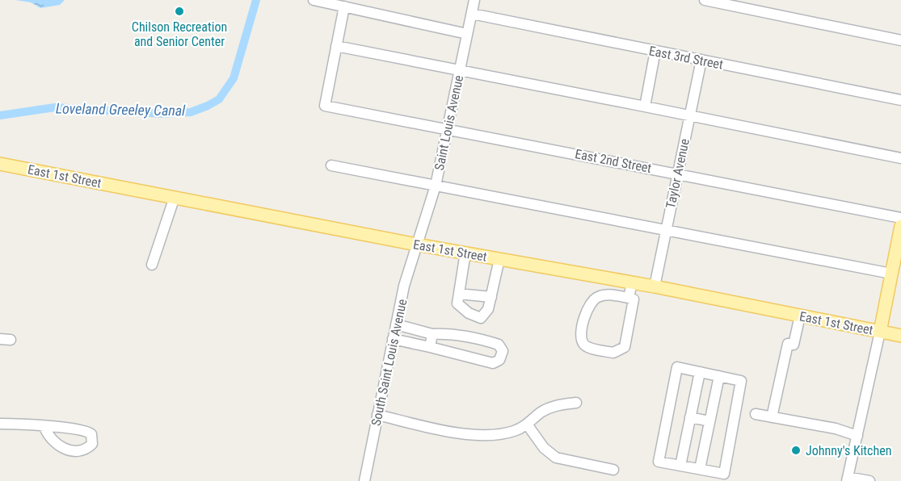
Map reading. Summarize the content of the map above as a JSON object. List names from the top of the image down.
{
  "streets": {
    "main road": ["East 1st Street"],
    "street": [
      "East 3rd Street",
      "Saint Louis Avenue",
      "East 2nd Street",
      "Taylor Avenue",
      "South Saint Louis Avenue"
    ]
  },
  "crossings": [
    ["East 3rd Street", "Saint Louis Avenue"],
    ["East 3rd Street", "Taylor Avenue"],
    ["Saint Louis Avenue", "East 2nd Street"],
    ["Saint Louis Avenue", "East 1st Street"],
    ["Saint Louis Avenue", "South Saint Louis Avenue"],
    ["East 2nd Street", "Taylor Avenue"],
    ["Taylor Avenue", "East 1st Street"],
    ["East 1st Street", "South Saint Louis Avenue"]
  ],
  "water": ["Loveland Greeley Canal"],
  "places": ["Chilson Recreation and Senior Center", "Johnny's Kitchen"]
}
